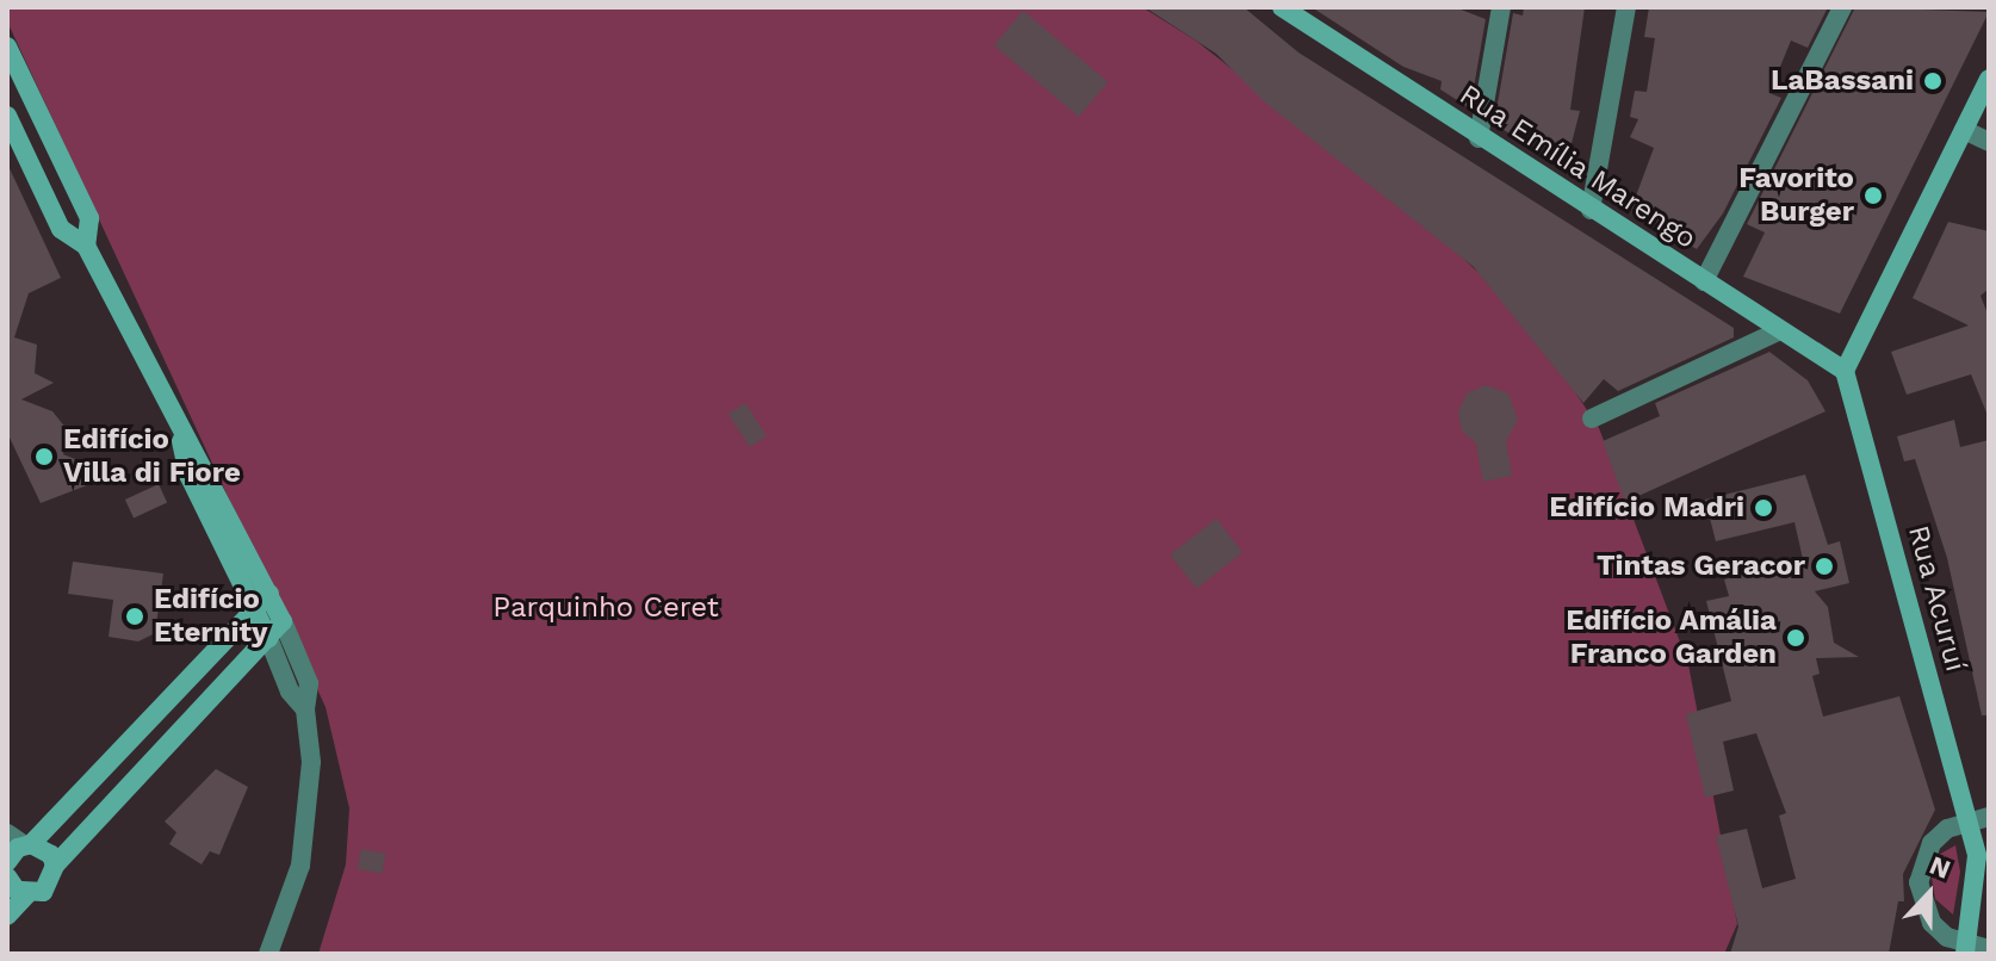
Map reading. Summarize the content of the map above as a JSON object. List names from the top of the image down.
{
  "streets": {
    "street": ["Rua Emília Marengo", "Rua Acuruí"]
  },
  "crossings": [
    ["Rua Emília Marengo", "Rua Acuruí"]
  ],
  "parks": ["Parquinho Ceret"],
  "places": [
    "LaBassani",
    "Favorito Burger",
    "Edifício Villa di Fiore",
    "Edifício Madri",
    "Tintas Geracor",
    "Edifício Eternity",
    "Edifício Amália Franco Garden"
  ],
  "north": "top"
}
